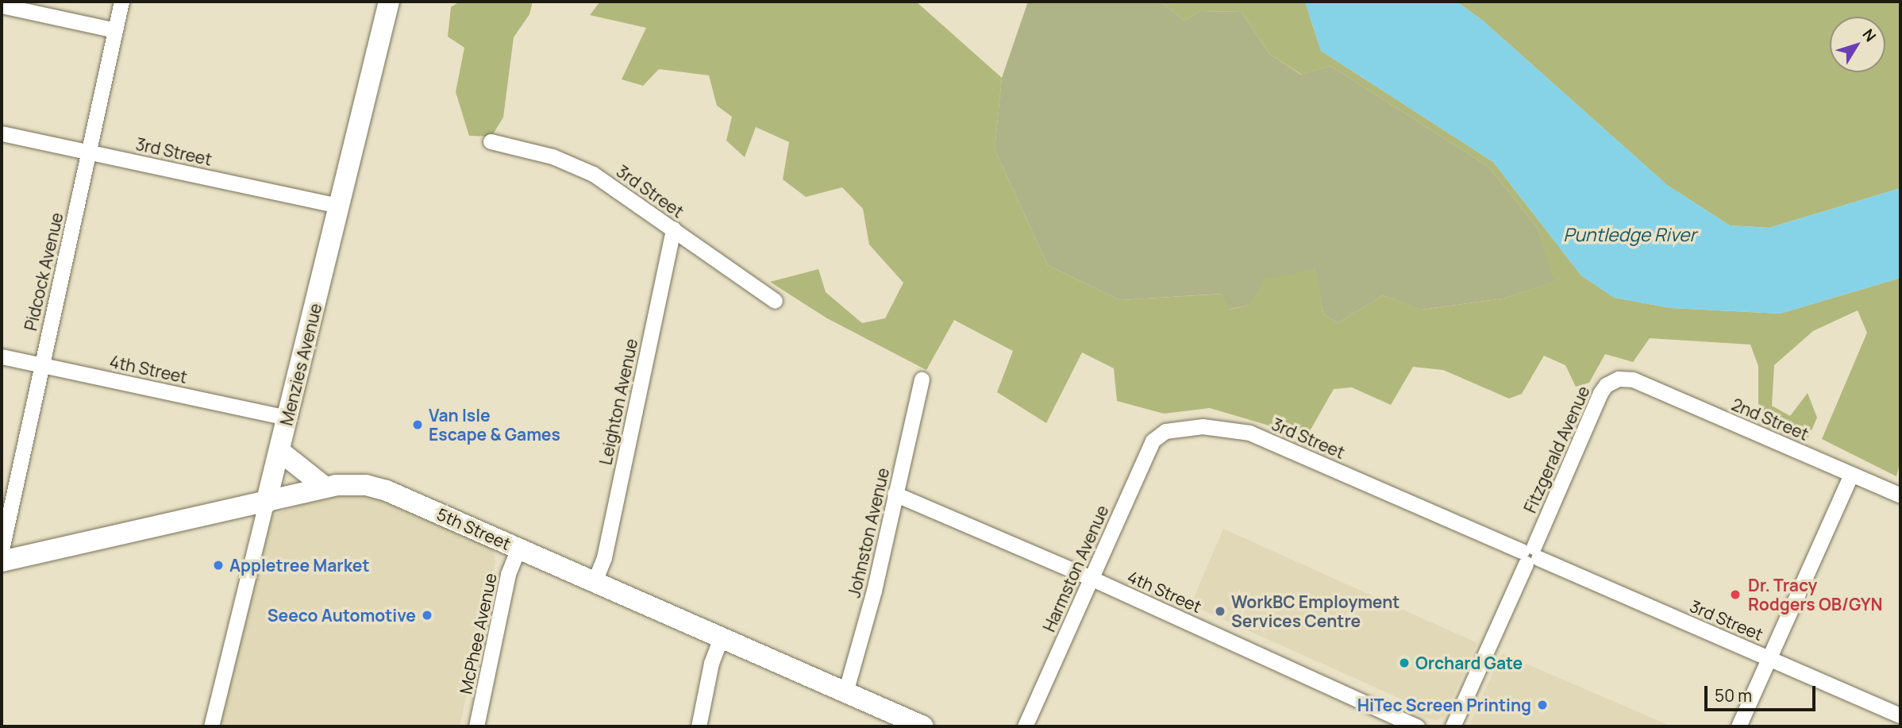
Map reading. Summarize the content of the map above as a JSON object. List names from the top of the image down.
{
  "streets": {
    "street": [
      "3rd Street",
      "Pidcock Avenue",
      "Menzies Avenue",
      "4th Street",
      "Leighton Avenue",
      "2nd Street",
      "Fitzgerald Avenue",
      "5th Street",
      "Johnston Avenue",
      "Harmston Avenue",
      "McPhee Avenue"
    ]
  },
  "crossings": [
    ["3rd Street", "Pidcock Avenue"],
    ["3rd Street", "Menzies Avenue"],
    ["3rd Street", "Leighton Avenue"],
    ["3rd Street", "Fitzgerald Avenue"],
    ["3rd Street", "Harmston Avenue"],
    ["Pidcock Avenue", "4th Street"],
    ["Menzies Avenue", "4th Street"],
    ["Menzies Avenue", "5th Street"],
    ["4th Street", "Johnston Avenue"],
    ["4th Street", "Harmston Avenue"],
    ["Leighton Avenue", "5th Street"],
    ["2nd Street", "Fitzgerald Avenue"],
    ["5th Street", "Johnston Avenue"],
    ["5th Street", "McPhee Avenue"]
  ],
  "water": ["Puntledge River"],
  "places": [
    "Van Isle Escape & Games",
    "Appletree Market",
    "Dr. Tracy Rodgers OB/GYN",
    "WorkBC Employment Services Centre",
    "Seeco Automotive",
    "Orchard Gate",
    "HiTec Screen Printing"
  ],
  "scale_bar": "50 m",
  "north": "top right"
}
